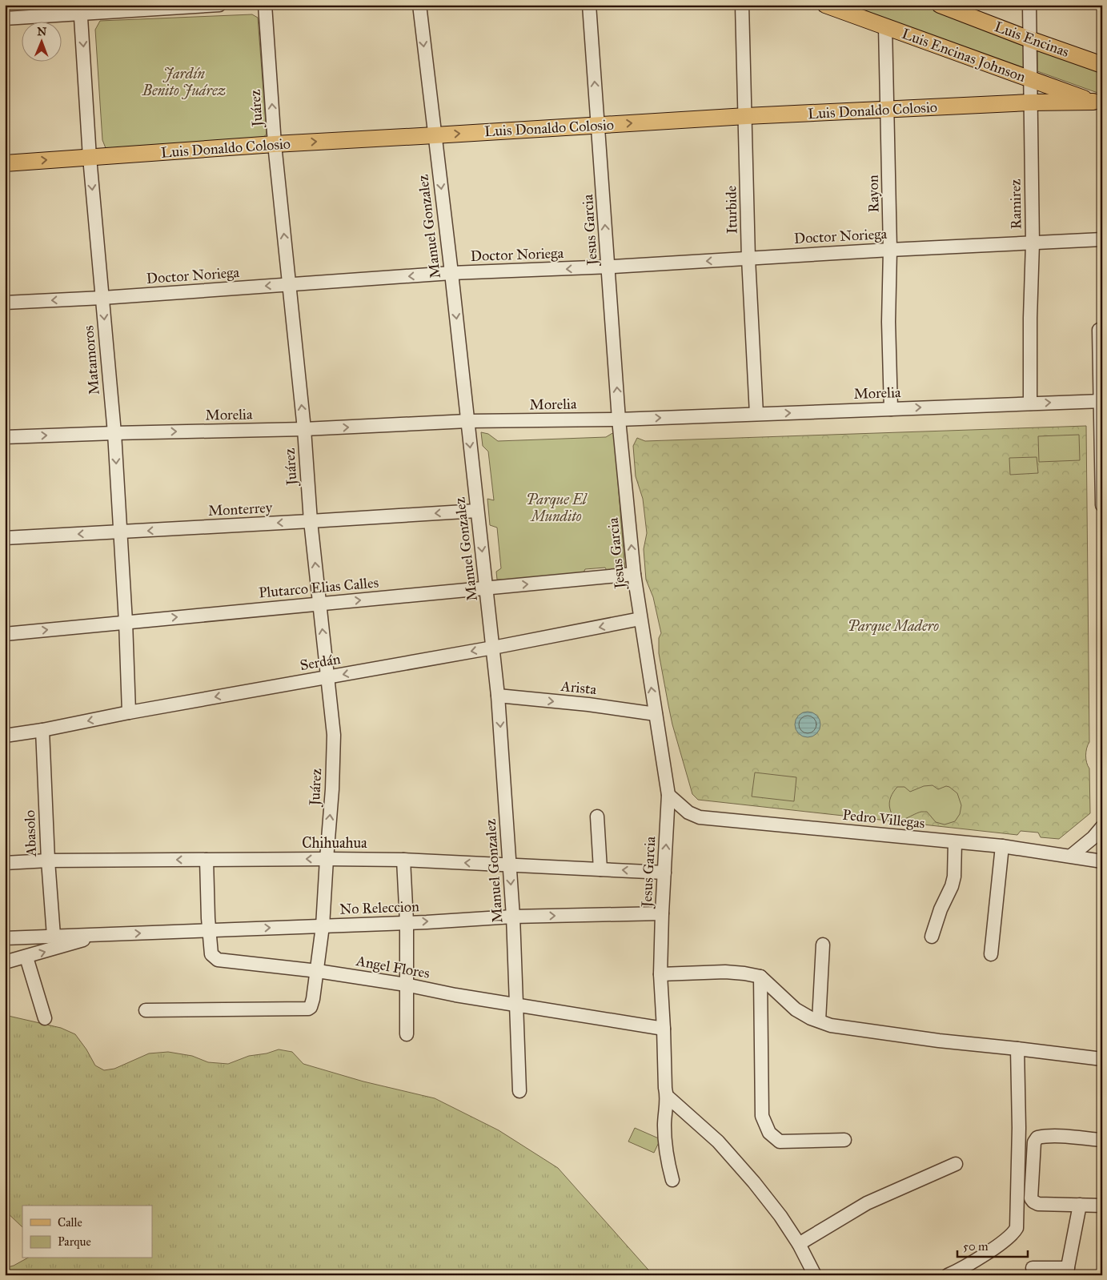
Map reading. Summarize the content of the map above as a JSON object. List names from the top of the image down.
{
  "streets": {
    "main road": ["Luis Encinas", "Luis Encinas Johnson", "Luis Donaldo Colosio"],
    "street": [
      "Juárez",
      "Rayon",
      "Ramirez",
      "Iturbide",
      "Manuel Gonzalez",
      "Jesus Garcia",
      "Doctor Noriega",
      "Matamoros",
      "Morelia",
      "Monterrey",
      "Plutarco Elias Calles",
      "Serdán",
      "Arista",
      "Pedro Villegas",
      "Abasolo",
      "Chihuahua",
      "No Releccion",
      "Angel Flores"
    ]
  },
  "crossings": [
    ["Luis Encinas", "Ramirez"],
    ["Luis Encinas Johnson", "Luis Donaldo Colosio"],
    ["Luis Encinas Johnson", "Rayon"],
    ["Luis Encinas Johnson", "Ramirez"],
    ["Juárez", "Luis Donaldo Colosio"],
    ["Juárez", "Doctor Noriega"],
    ["Juárez", "Morelia"],
    ["Juárez", "Monterrey"],
    ["Juárez", "Plutarco Elias Calles"],
    ["Juárez", "Serdán"],
    ["Juárez", "Chihuahua"],
    ["Juárez", "No Releccion"],
    ["Juárez", "Angel Flores"],
    ["Luis Donaldo Colosio", "Rayon"],
    ["Luis Donaldo Colosio", "Ramirez"],
    ["Luis Donaldo Colosio", "Iturbide"],
    ["Luis Donaldo Colosio", "Manuel Gonzalez"],
    ["Luis Donaldo Colosio", "Jesus Garcia"],
    ["Luis Donaldo Colosio", "Matamoros"],
    ["Rayon", "Doctor Noriega"],
    ["Rayon", "Morelia"],
    ["Ramirez", "Doctor Noriega"],
    ["Ramirez", "Morelia"],
    ["Iturbide", "Doctor Noriega"],
    ["Iturbide", "Morelia"],
    ["Manuel Gonzalez", "Doctor Noriega"],
    ["Manuel Gonzalez", "Morelia"],
    ["Manuel Gonzalez", "Monterrey"],
    ["Manuel Gonzalez", "Plutarco Elias Calles"],
    ["Manuel Gonzalez", "Serdán"],
    ["Manuel Gonzalez", "Arista"],
    ["Manuel Gonzalez", "Chihuahua"],
    ["Manuel Gonzalez", "No Releccion"],
    ["Manuel Gonzalez", "Angel Flores"],
    ["Jesus Garcia", "Doctor Noriega"],
    ["Jesus Garcia", "Morelia"],
    ["Jesus Garcia", "Plutarco Elias Calles"],
    ["Jesus Garcia", "Serdán"],
    ["Jesus Garcia", "Arista"],
    ["Jesus Garcia", "Pedro Villegas"],
    ["Jesus Garcia", "Chihuahua"],
    ["Jesus Garcia", "No Releccion"],
    ["Jesus Garcia", "Angel Flores"],
    ["Doctor Noriega", "Matamoros"],
    ["Matamoros", "Morelia"],
    ["Matamoros", "Monterrey"],
    ["Matamoros", "Plutarco Elias Calles"],
    ["Matamoros", "Serdán"],
    ["Serdán", "Abasolo"],
    ["Abasolo", "Chihuahua"],
    ["Chihuahua", "Angel Flores"],
    ["No Releccion", "Angel Flores"]
  ],
  "one_way": [
    "Juárez",
    "Luis Donaldo Colosio",
    "Manuel Gonzalez",
    "Jesus Garcia",
    "Doctor Noriega",
    "Matamoros",
    "Morelia",
    "Monterrey",
    "Plutarco Elias Calles",
    "Serdán",
    "Arista",
    "Chihuahua",
    "No Releccion"
  ],
  "parks": ["Jardín Benito Juárez", "Parque El Mundito", "Parque Madero"],
  "legend": ["Calle", "Parque"],
  "scale_bar": "50 m",
  "north": "top"
}
